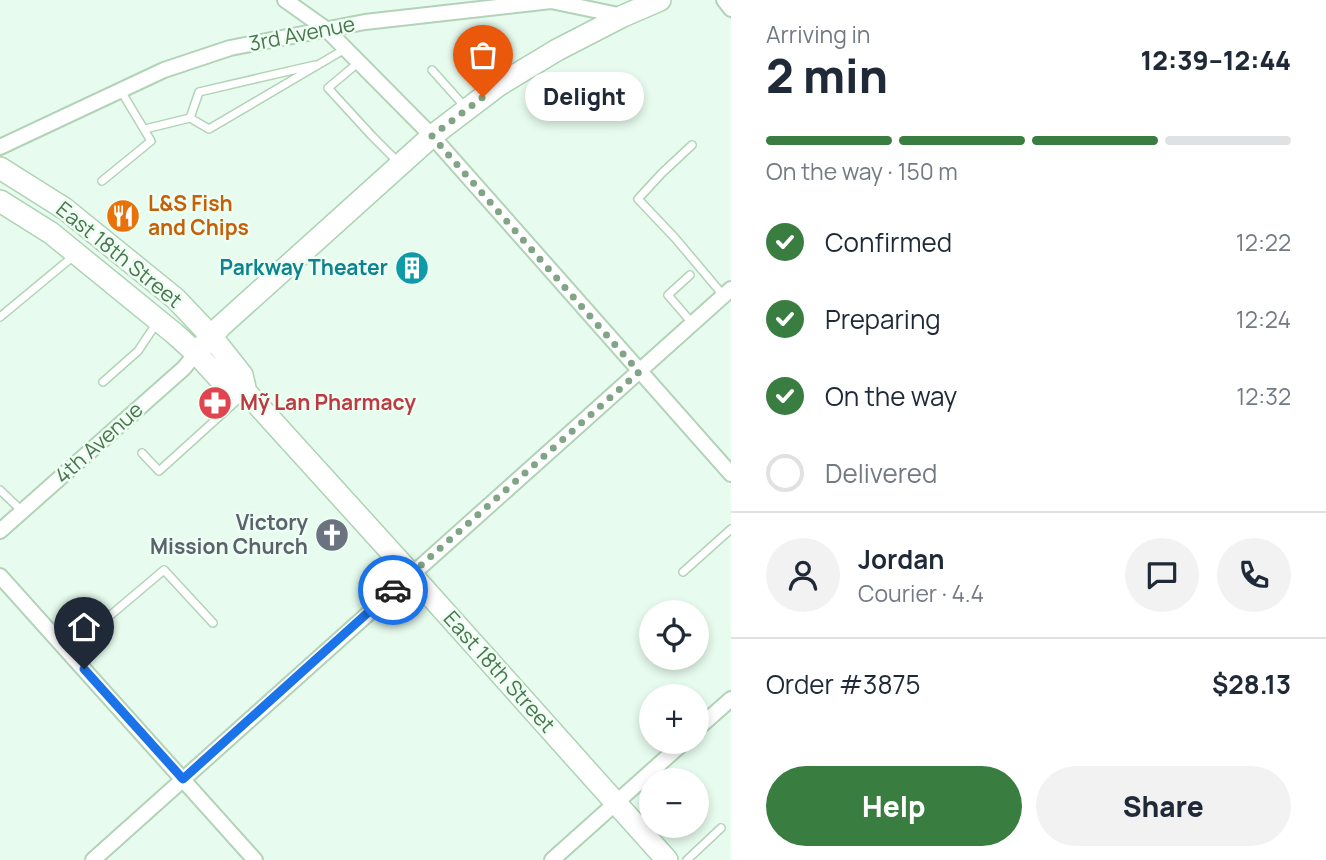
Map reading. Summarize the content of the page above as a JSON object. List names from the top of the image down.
{
  "streets": {
    "main road": ["East 18th Street"],
    "street": ["3rd Avenue", "4th Avenue"]
  },
  "crossings": [
    ["East 18th Street", "4th Avenue"]
  ],
  "places": {
    "other": ["Delight"],
    "restaurant": ["L&S Fish and Chips"],
    "building": ["Parkway Theater"],
    "pharmacy": ["Mỹ Lan Pharmacy"],
    "church": ["Victory Mission Church"]
  },
  "page": {
    "heading": ["2 min", "Arriving in", "12:39–12:44"],
    "panel": [
      "Jordan",
      "Courier · 4.4",
      "Order #3875",
      "$28.13"
    ],
    "bubble": "Delight",
    "bar": "On the way · 150 m",
    "list": [
      ["Confirmed", "12:22"],
      ["Preparing", "12:24"],
      ["On the way", "12:32"],
      "Delivered"
    ],
    "map_buttons": ["+", "−"],
    "buttons": ["Help", "Share"]
  }
}
